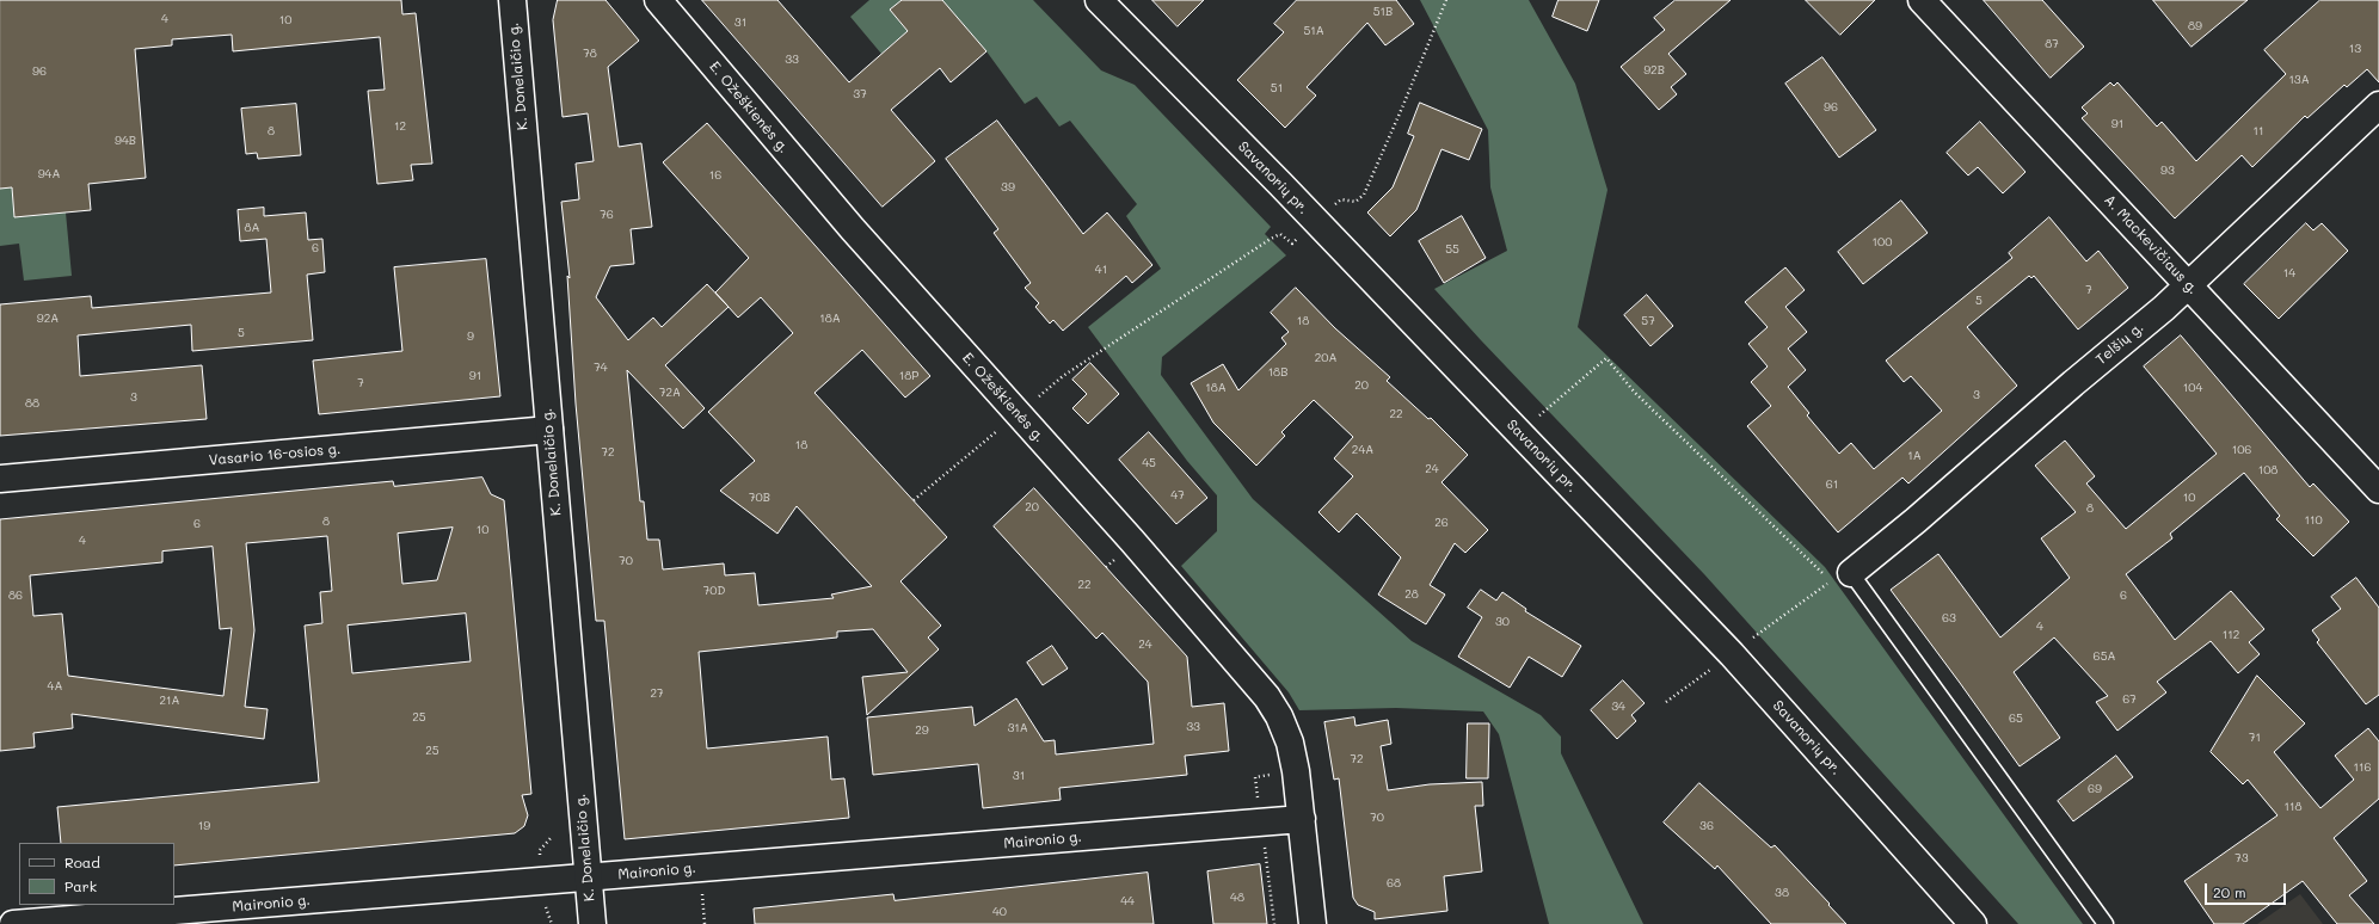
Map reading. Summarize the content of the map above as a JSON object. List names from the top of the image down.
{
  "streets": {
    "street": [
      "K. Donelaičio g.",
      "E. Ožeškienės g.",
      "Savanorių pr.",
      "A. Mackevičiaus g.",
      "Telšių g.",
      "Vasario 16-osios g.",
      "Maironio g."
    ]
  },
  "crossings": [
    ["K. Donelaičio g.", "Vasario 16-osios g."],
    ["K. Donelaičio g.", "Maironio g."],
    ["E. Ožeškienės g.", "Maironio g."],
    ["A. Mackevičiaus g.", "Telšių g."]
  ],
  "house_numbers": [
    "51B",
    "4",
    "10",
    "31",
    "89",
    "51A",
    "87",
    "13",
    "78",
    "33",
    "92B",
    "96",
    "13A",
    "51",
    "37",
    "96",
    "91",
    "12",
    "8",
    "11",
    "94B",
    "93",
    "94A",
    "16",
    "39",
    "76",
    "8A",
    "100",
    "6",
    "55",
    "41",
    "14",
    "7",
    "5",
    "92A",
    "18A",
    "18",
    "57",
    "5",
    "9",
    "20A",
    "74",
    "18B",
    "91",
    "18P",
    "7",
    "20",
    "18A",
    "104",
    "72A",
    "3",
    "3",
    "88",
    "22",
    "18",
    "24A",
    "106",
    "72",
    "1A",
    "45",
    "24",
    "108",
    "61",
    "47",
    "70B",
    "10",
    "20",
    "8",
    "110",
    "8",
    "26",
    "6",
    "10",
    "4",
    "70",
    "22",
    "70D",
    "28",
    "86",
    "6",
    "63",
    "30",
    "4",
    "112",
    "24",
    "65A",
    "4A",
    "27",
    "67",
    "21A",
    "34",
    "25",
    "65",
    "33",
    "31A",
    "29",
    "71",
    "25",
    "72",
    "116",
    "31",
    "69",
    "118",
    "70",
    "19",
    "36",
    "73",
    "68",
    "38",
    "48",
    "44",
    "40"
  ],
  "legend": ["Road", "Park"],
  "scale_bar": "20 m"
}
